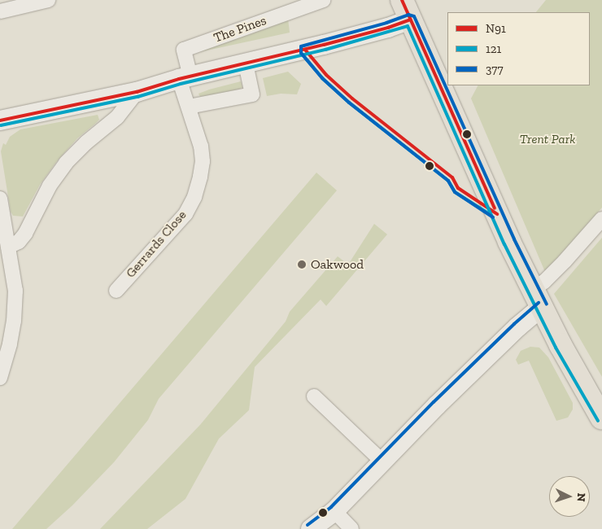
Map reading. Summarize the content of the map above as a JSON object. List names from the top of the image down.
{
  "streets": {
    "street": ["The Pines", "Gerrards Close"]
  },
  "crossings": [
    ["The Pines", "Gerrards Close"]
  ],
  "parks": ["Trent Park"],
  "places": ["Oakwood"],
  "lines": ["transit line N91", "transit line 377", "transit line 121"],
  "legend": ["N91", "121", "377"],
  "north": "right"
}
